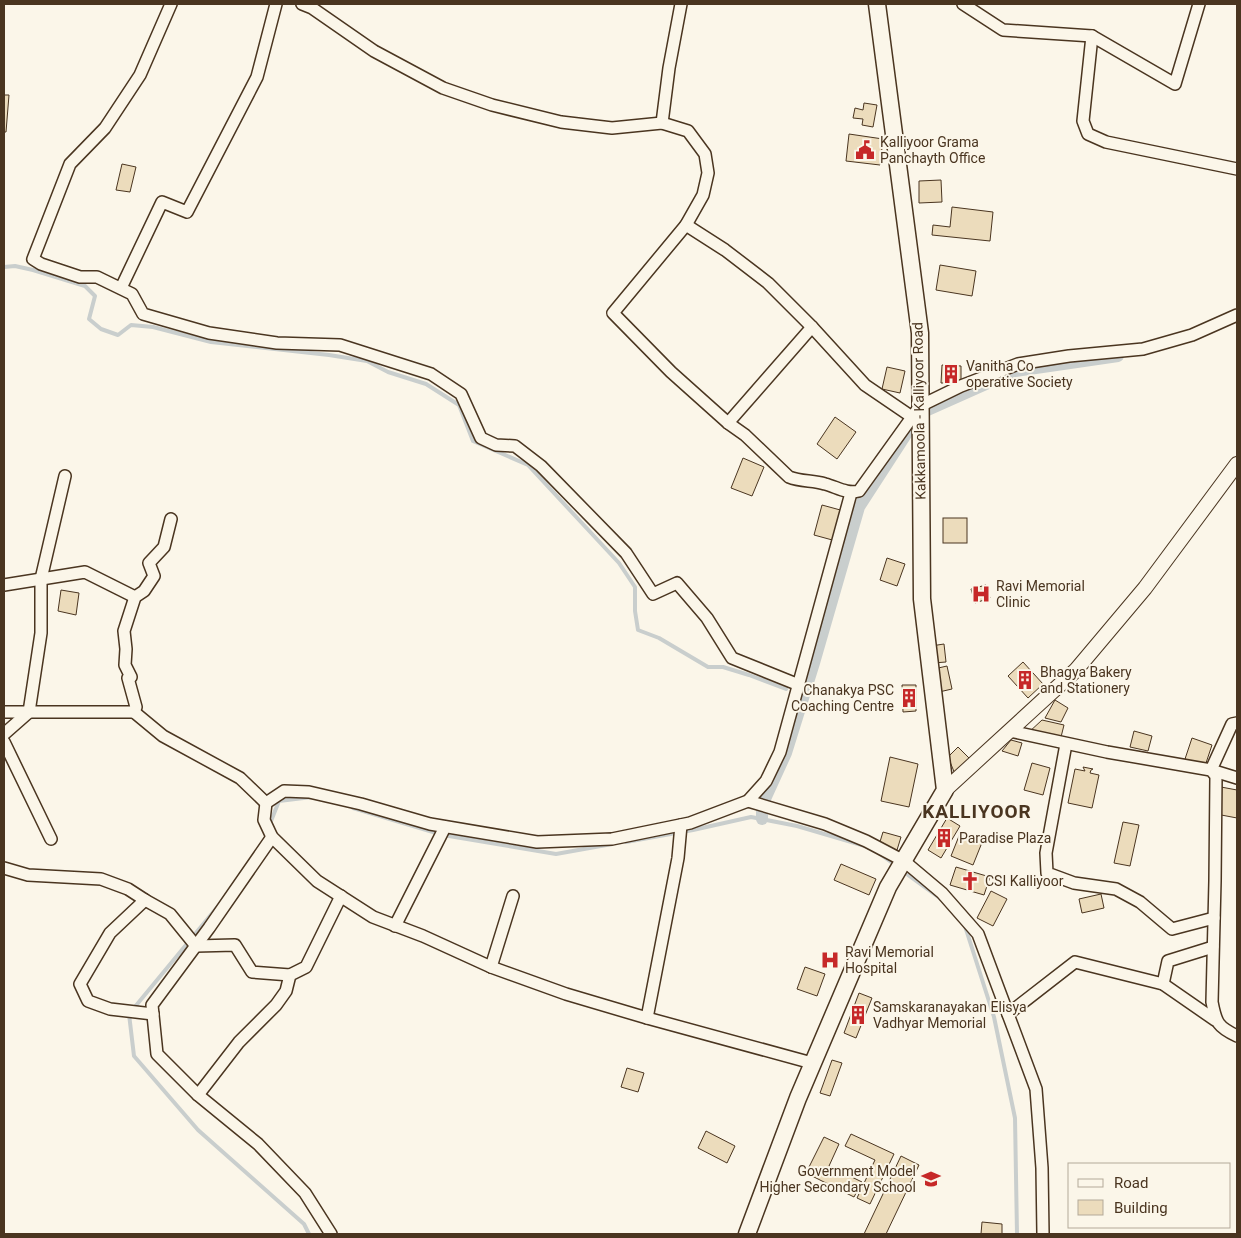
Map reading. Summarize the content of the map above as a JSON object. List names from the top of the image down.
{
  "streets": {
    "main road": ["Kakkamoola - Kalliyoor Road"]
  },
  "districts": ["KALLIYOOR"],
  "places": {
    "public building": ["Kalliyoor Grama Panchayth Office"],
    "building": [
      "Vanitha Co operative Society",
      "Bhagya Bakery and Stationery",
      "Chanakya PSC Coaching Centre",
      "Paradise Plaza",
      "Samskaranayakan Elisya Vadhyar Memorial"
    ],
    "hospital": ["Ravi Memorial Clinic", "Ravi Memorial Hospital"],
    "church": ["CSI Kalliyoor"],
    "school or university": ["Government Model Higher Secondary School"]
  },
  "legend": ["Road", "Building"]
}
